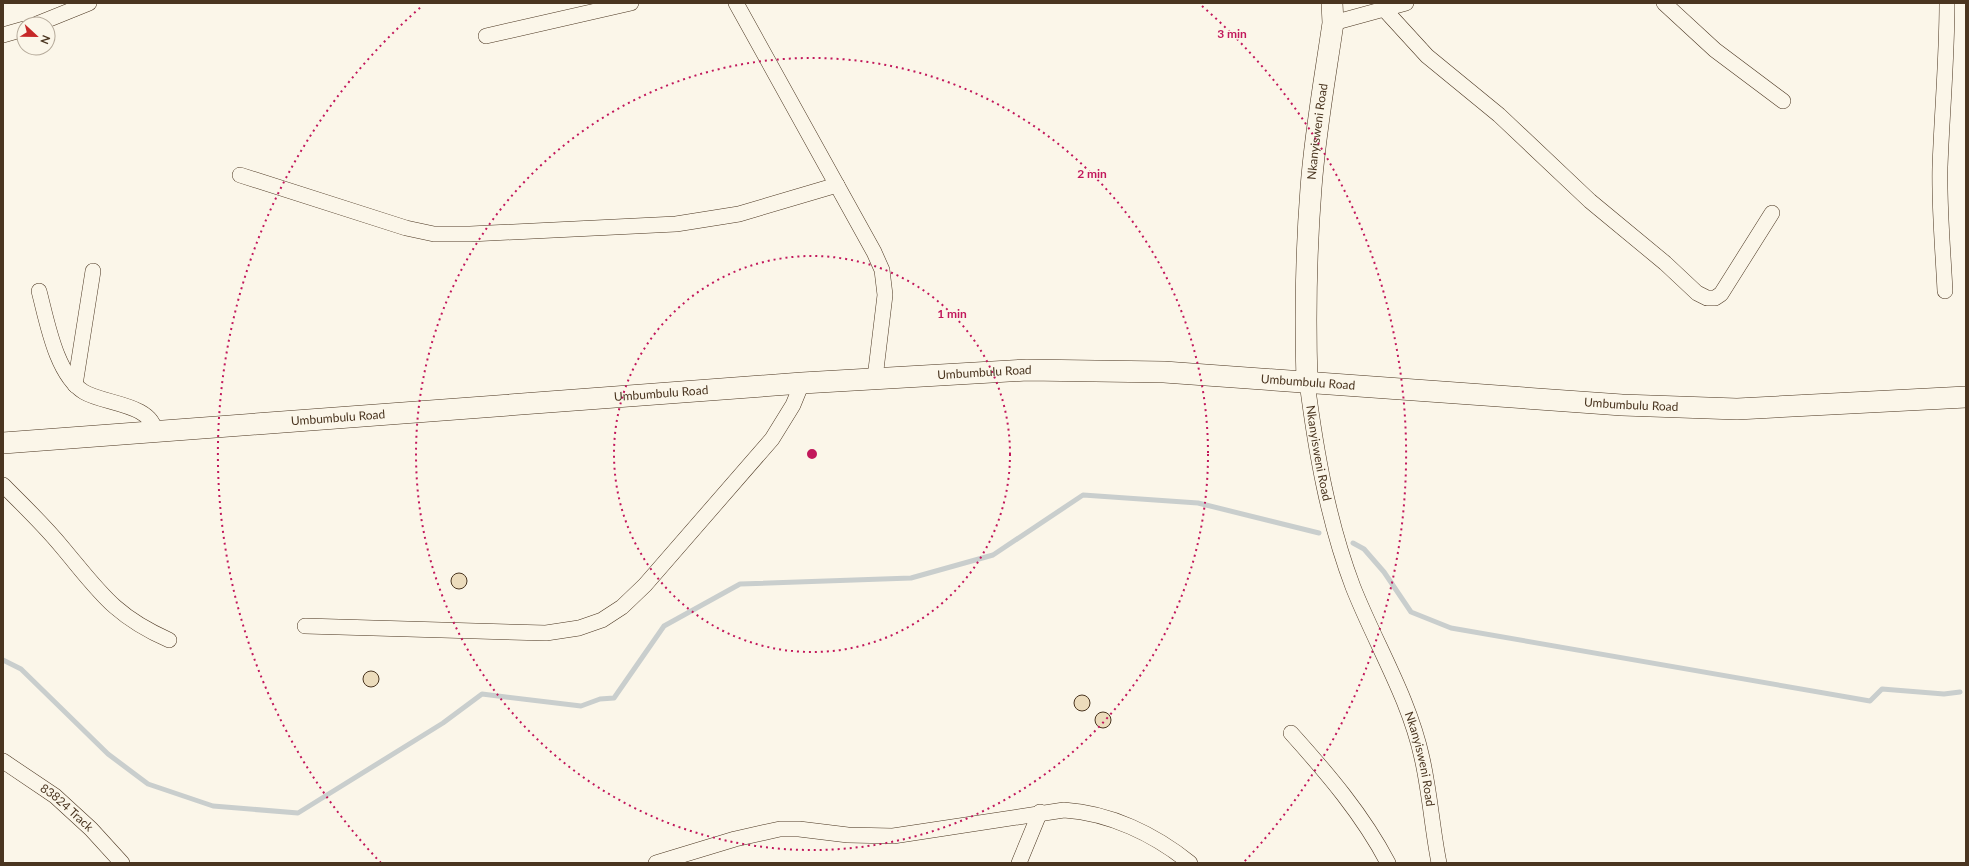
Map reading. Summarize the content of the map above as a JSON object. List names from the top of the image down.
{
  "streets": {
    "main road": ["Nkanyisweni Road", "Umbumbulu Road"],
    "street": ["83824 Track"]
  },
  "crossings": [
    ["Nkanyisweni Road", "Umbumbulu Road"]
  ],
  "north": "right",
  "rings": ["3 min", "2 min", "1 min"]
}
